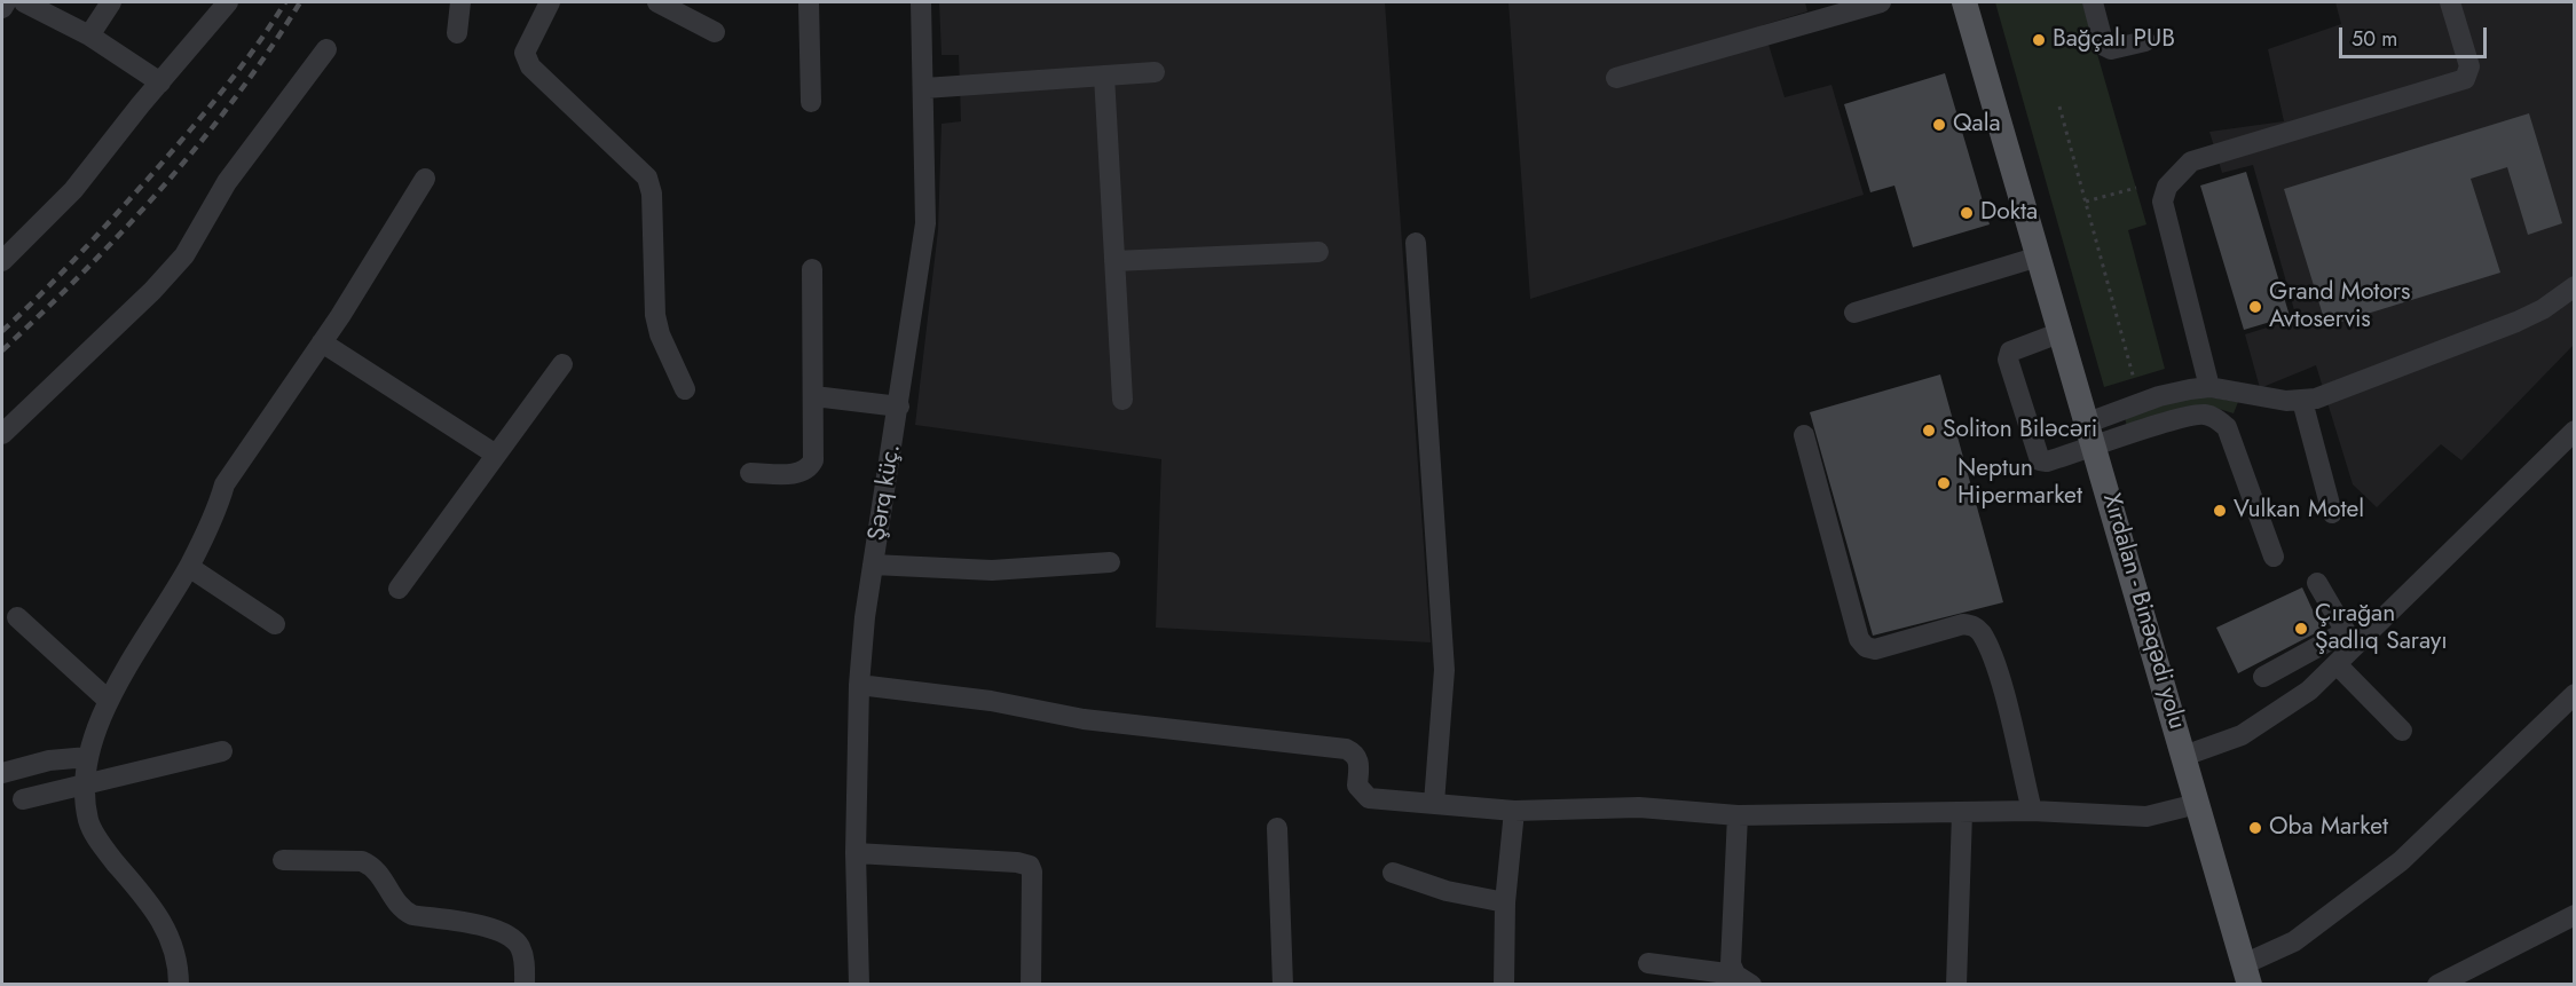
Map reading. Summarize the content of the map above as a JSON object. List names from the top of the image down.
{
  "streets": {
    "main road": ["Xırdalan - Binəqədi yolu"],
    "street": ["Şərq küç."]
  },
  "places": [
    "Bağçalı PUB",
    "Qala",
    "Dokta",
    "Grand Motors Avtoservis",
    "Soliton Biləcəri",
    "Neptun Hipermarket",
    "Vulkan Motel",
    "Çırağan Şadlıq Sarayı",
    "Oba Market"
  ],
  "scale_bar": "50 m"
}
